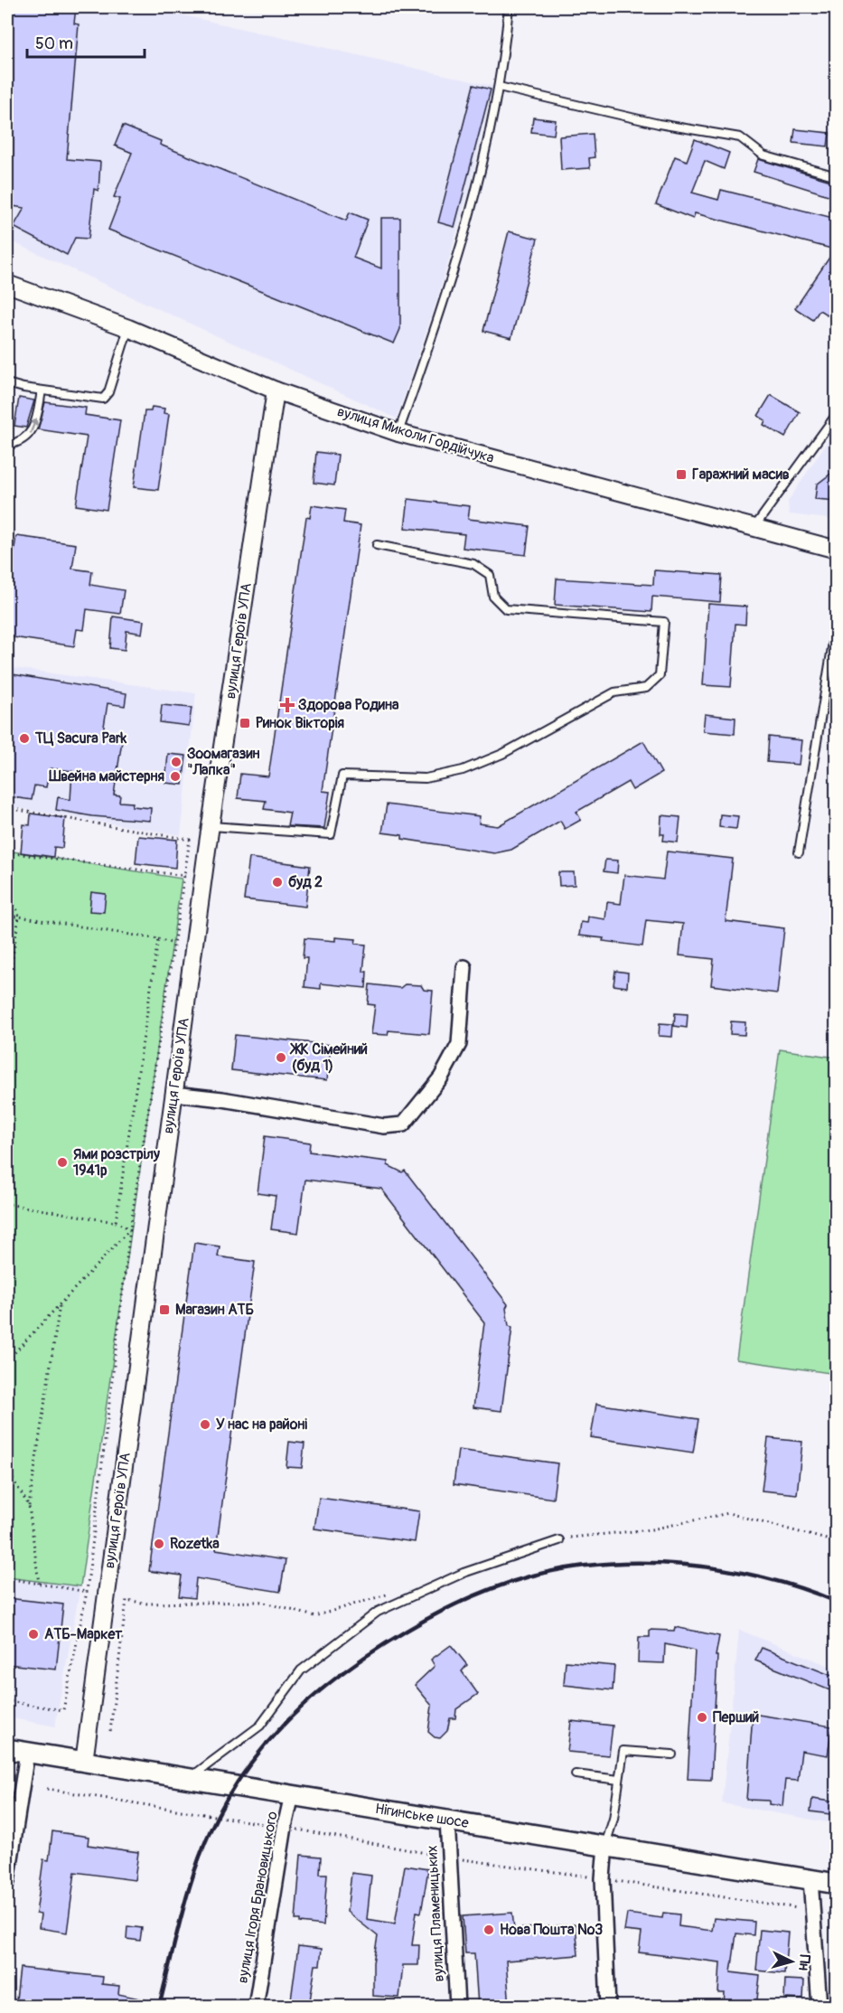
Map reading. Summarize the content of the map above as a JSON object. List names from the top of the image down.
{
  "streets": {
    "main road": ["Нігинське шосе"],
    "street": [
      "вулиця Миколи Гордійчука",
      "вулиця Героїв УПА",
      "вулиця Ігоря Брановицького",
      "вулиця Пламеницьких"
    ]
  },
  "crossings": [
    ["вулиця Миколи Гордійчука", "вулиця Героїв УПА"],
    ["вулиця Героїв УПА", "Нігинське шосе"],
    ["Нігинське шосе", "вулиця Ігоря Брановицького"],
    ["Нігинське шосе", "вулиця Пламеницьких"]
  ],
  "places": {
    "transit": ["Гаражний масив", "Ринок Вікторія", "Магазин АТБ"],
    "health": ["Здорова Родина"],
    "other": [
      "ТЦ Sacura Park",
      "Зоомагазин \"Лапка\"",
      "Швейна майстерня",
      "буд 2",
      "ЖК Сімейний (буд 1)",
      "Ями розстрілу 1941р",
      "У нас на районі",
      "Rozetka",
      "АТБ-Маркет",
      "Перший",
      "Нова Пошта №3"
    ]
  },
  "scale_bar": "50 m",
  "north": "right"
}
